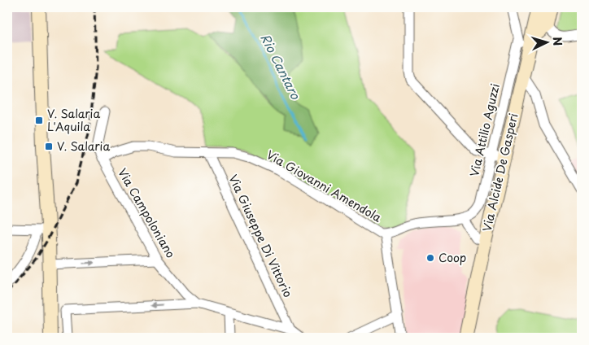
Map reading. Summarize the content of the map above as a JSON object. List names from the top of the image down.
{
  "streets": {
    "street": [
      "Via Attilio Aguzzi",
      "Via Alcide De Gasperi",
      "Via Giovanni Amendola",
      "Via Campoloniano",
      "Via Giuseppe Di Vittorio"
    ]
  },
  "crossings": [
    ["Via Attilio Aguzzi", "Via Alcide De Gasperi"],
    ["Via Attilio Aguzzi", "Via Giovanni Amendola"],
    ["Via Giovanni Amendola", "Via Campoloniano"],
    ["Via Giovanni Amendola", "Via Giuseppe Di Vittorio"],
    ["Via Campoloniano", "Via Giuseppe Di Vittorio"]
  ],
  "water": ["Rio Cantaro"],
  "places": {
    "transit": ["V. Salaria L'Aquila", "V. Salaria"],
    "other": ["Coop"]
  },
  "north": "right"
}
